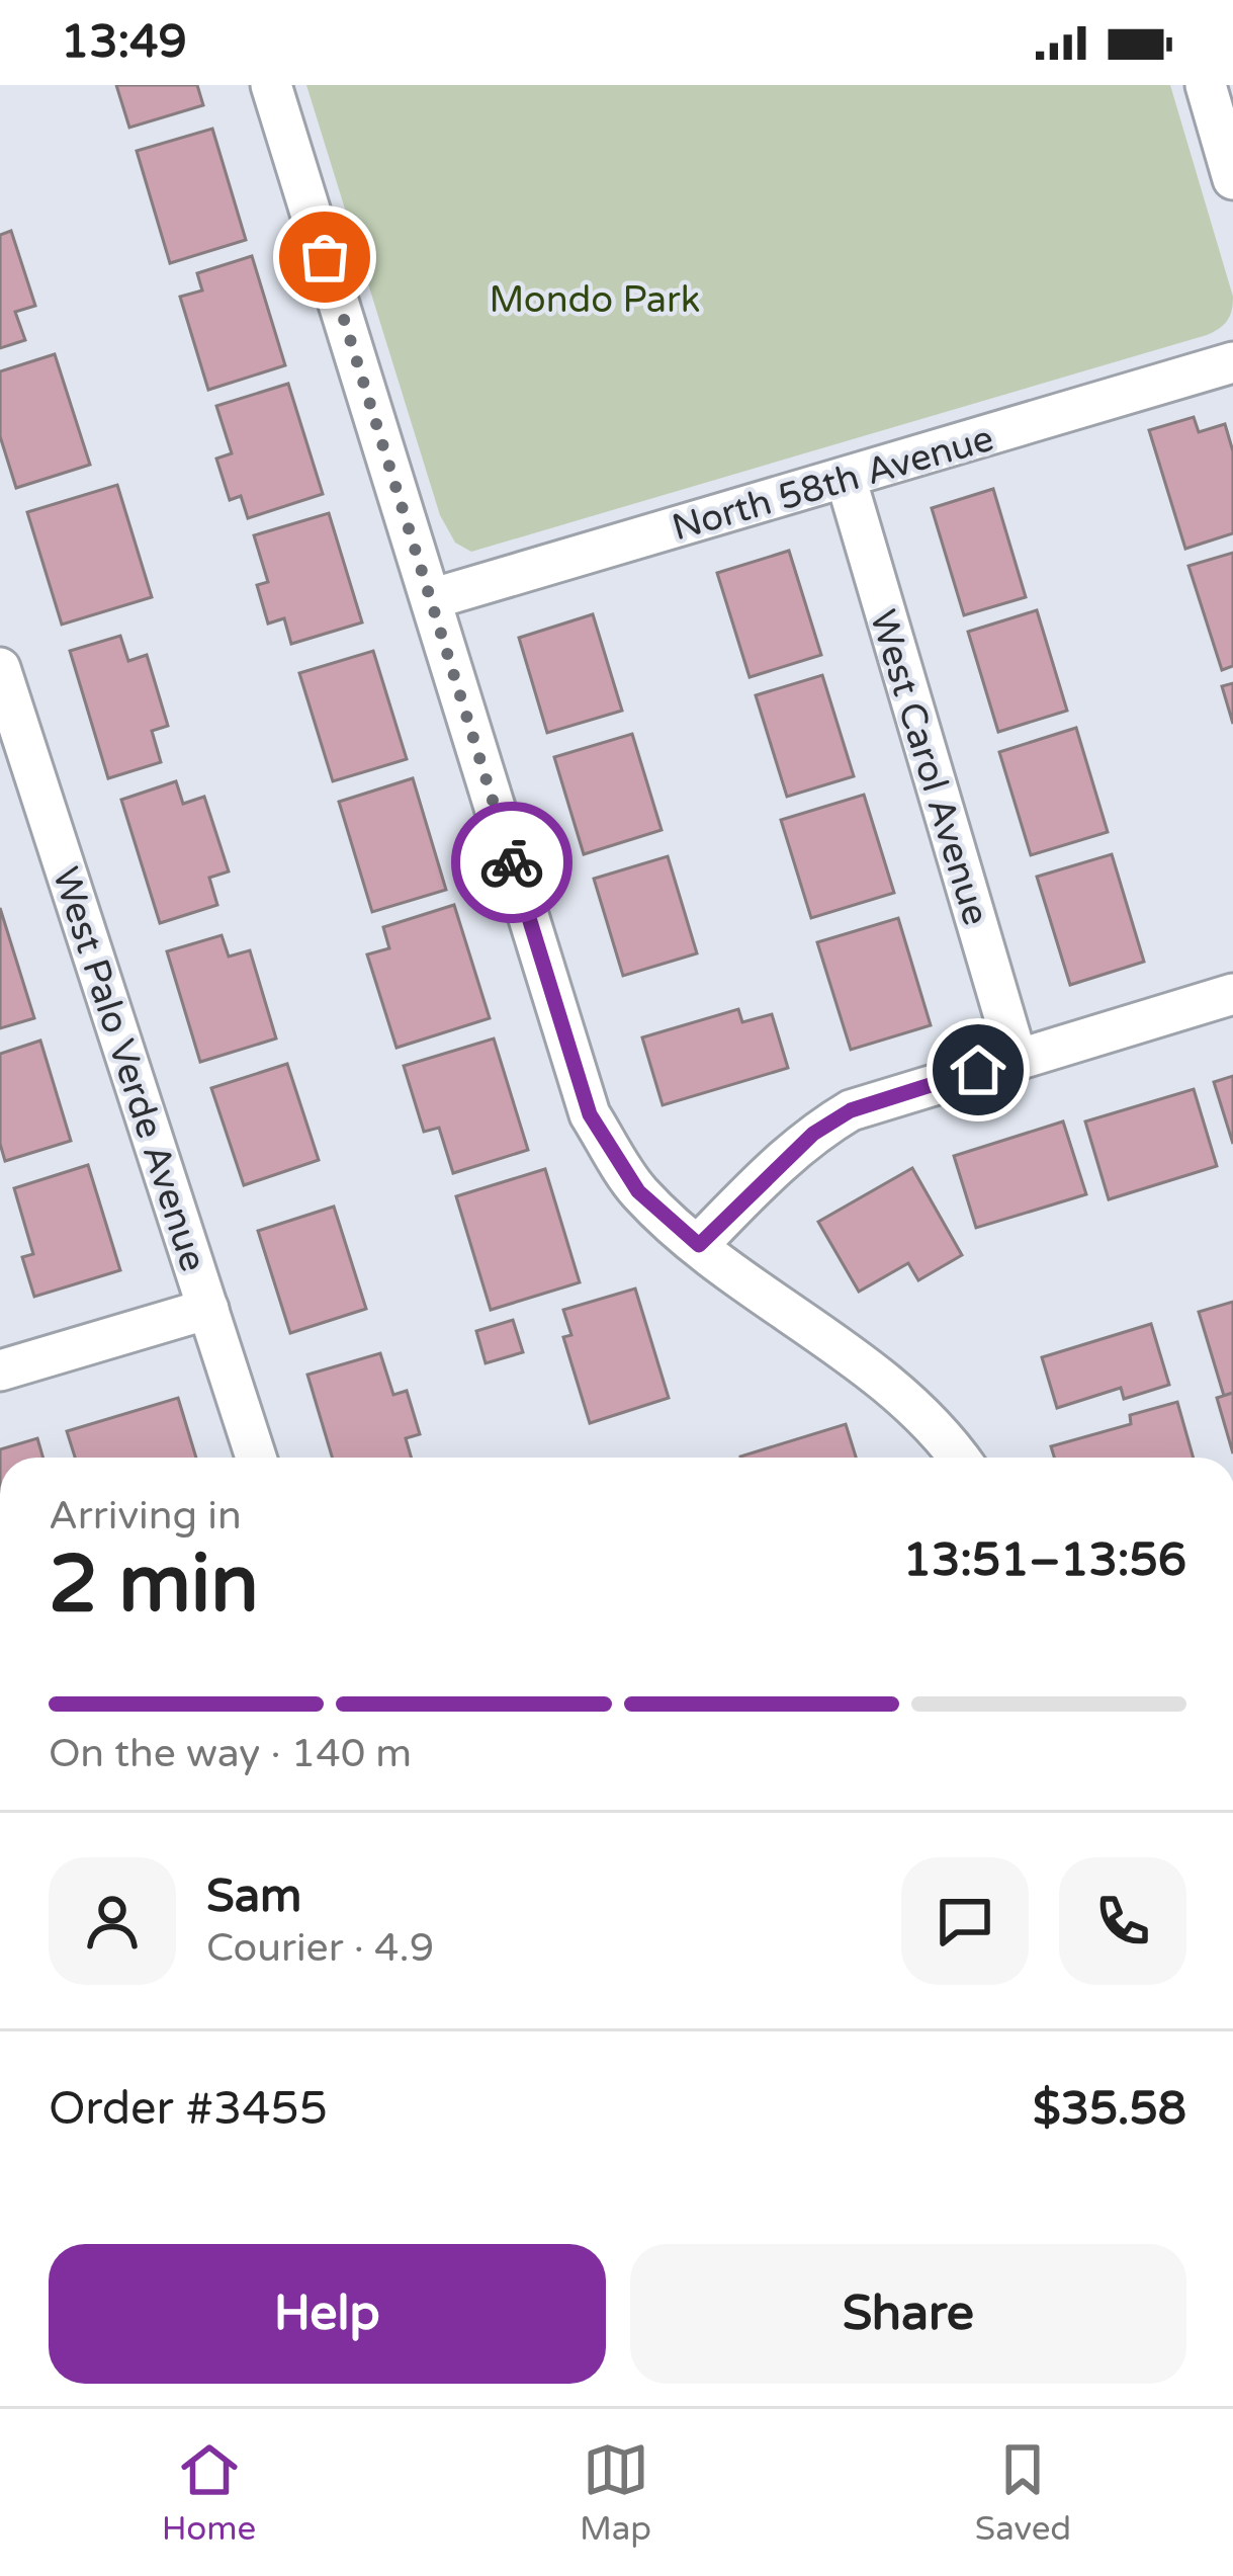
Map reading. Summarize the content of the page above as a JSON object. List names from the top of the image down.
{
  "streets": {
    "street": ["North 58th Avenue", "West Carol Avenue", "West Palo Verde Avenue"]
  },
  "crossings": [
    ["North 58th Avenue", "West Carol Avenue"]
  ],
  "parks": ["Mondo Park"],
  "page": {
    "status": "13:49",
    "heading": ["2 min", "Arriving in", "13:51–13:56"],
    "panel": [
      "Sam",
      "Courier · 4.9",
      "Order #3455",
      "$35.58"
    ],
    "bar": "On the way · 140 m",
    "buttons": ["Help", "Share"],
    "tabs": ["Home", "Map", "Saved"]
  }
}
